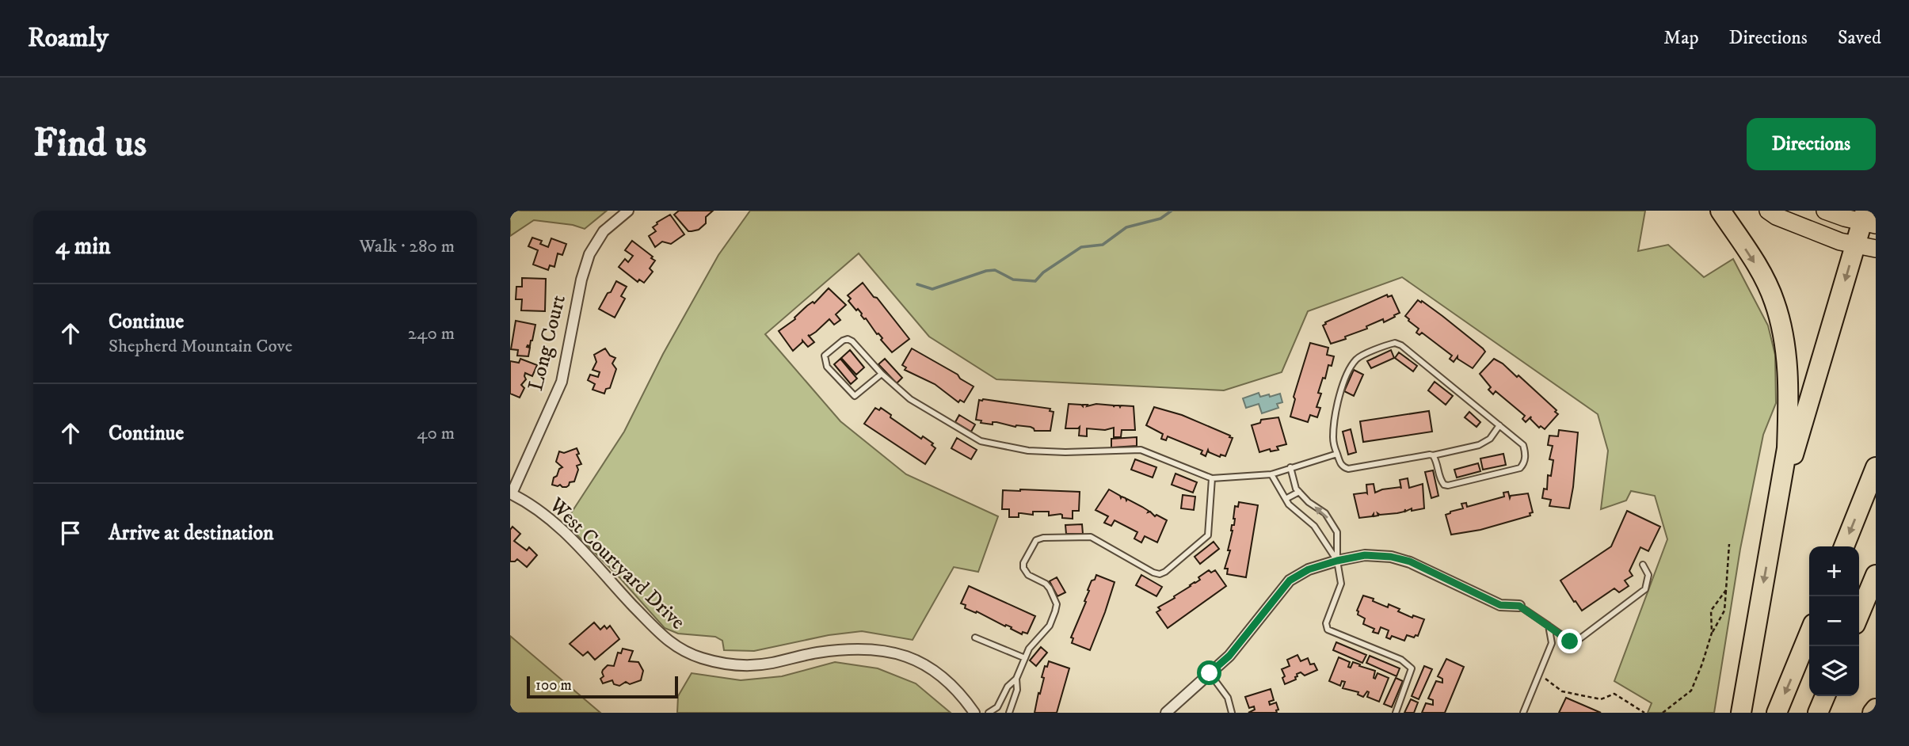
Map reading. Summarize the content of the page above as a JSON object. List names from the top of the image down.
{
  "streets": {
    "street": ["Long Court", "West Courtyard Drive"]
  },
  "crossings": [
    ["Long Court", "West Courtyard Drive"]
  ],
  "scale_bar": "100 m",
  "page": {
    "header": "Roamly",
    "nav": ["Map", "Directions", "Saved"],
    "buttons": "Directions",
    "title": "Find us",
    "heading": ["4 min", "Walk · 280 m"],
    "list": [
      ["Continue", "Shepherd Mountain Cove", "240 m"],
      ["Continue", "40 m"],
      "Arrive at destination"
    ],
    "map_buttons": ["+", "−"],
    "scale": "100 m"
  }
}
